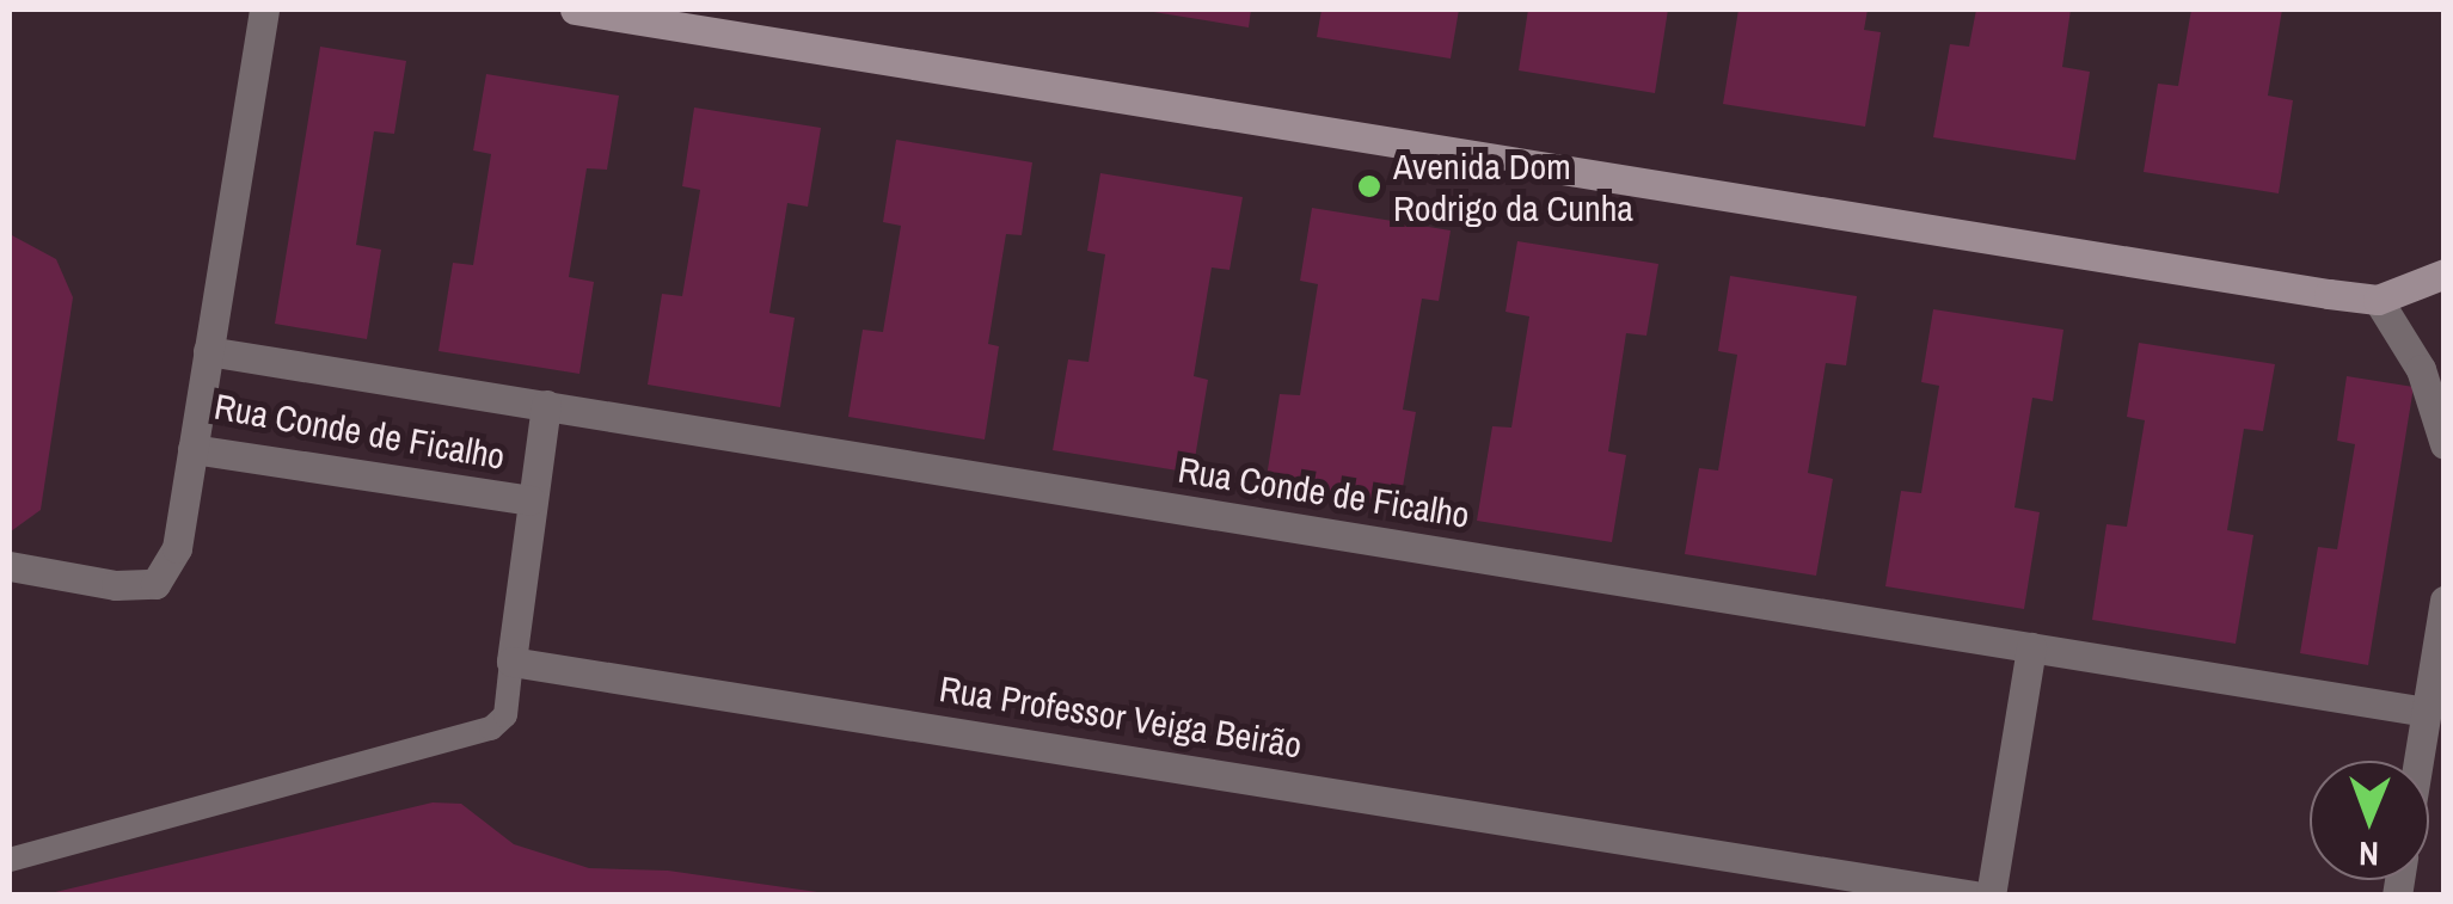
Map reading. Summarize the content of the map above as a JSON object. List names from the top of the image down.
{
  "streets": {
    "street": ["Rua Conde de Ficalho", "Rua Professor Veiga Beirão"]
  },
  "places": ["Avenida Dom Rodrigo da Cunha"],
  "north": "bottom"
}
